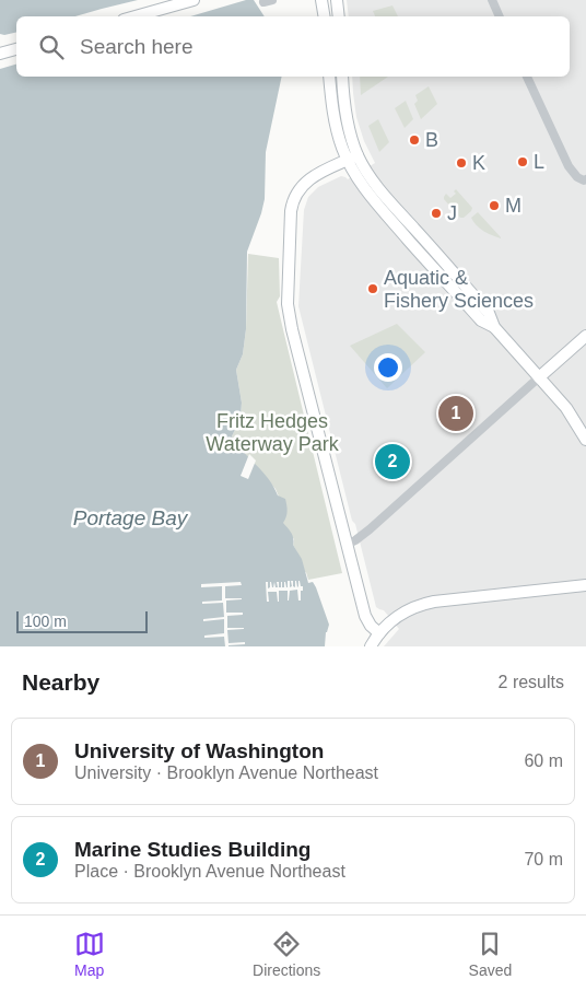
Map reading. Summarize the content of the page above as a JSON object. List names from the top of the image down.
{
  "water": ["Portage Bay"],
  "parks": ["Fritz Hedges Waterway Park"],
  "places": [
    "B",
    "L",
    "K",
    "M",
    "J",
    "Aquatic & Fishery Sciences"
  ],
  "scale_bar": "100 m",
  "page": {
    "search": "Search here",
    "pins": ["1", "2"],
    "scale": "100 m",
    "heading": ["Nearby", "2 results"],
    "list": [
      {
        "mark": "1",
        "name": "University of Washington",
        "note": "University · Brooklyn Avenue Northeast",
        "value": "60 m"
      },
      {
        "mark": "2",
        "name": "Marine Studies Building",
        "note": "Place · Brooklyn Avenue Northeast",
        "value": "70 m"
      }
    ],
    "nav": ["Map", "Directions", "Saved"]
  }
}
